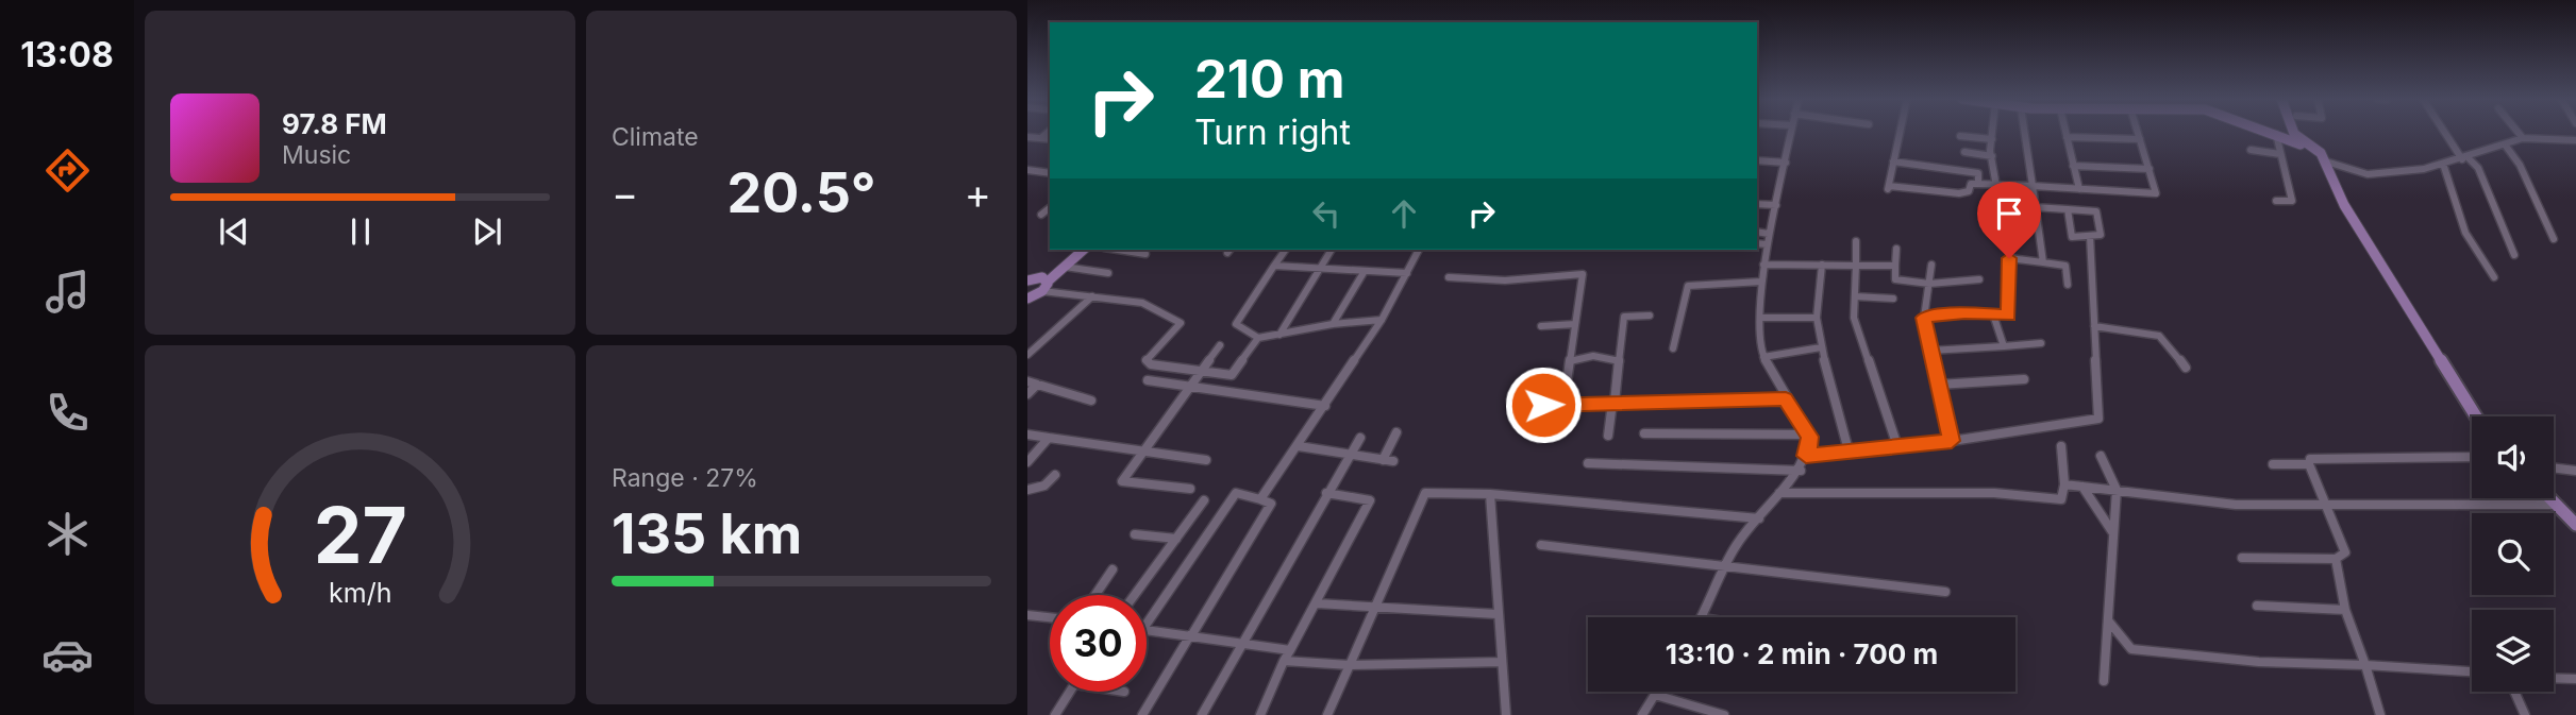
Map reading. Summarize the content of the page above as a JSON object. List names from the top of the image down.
{
  "page": {
    "tabs": "13:08",
    "tile": [
      "Climate",
      ["Range · 27%", "135 km"]
    ],
    "turn": ["210 m", "Turn right"],
    "song": ["97.8 FM", "Music"],
    "heat": ["−", "20.5°", "+"],
    "limit": "30",
    "trip": "13:10 · 2 min · 700 m",
    "gauge": ["27", "km/h"]
  }
}
